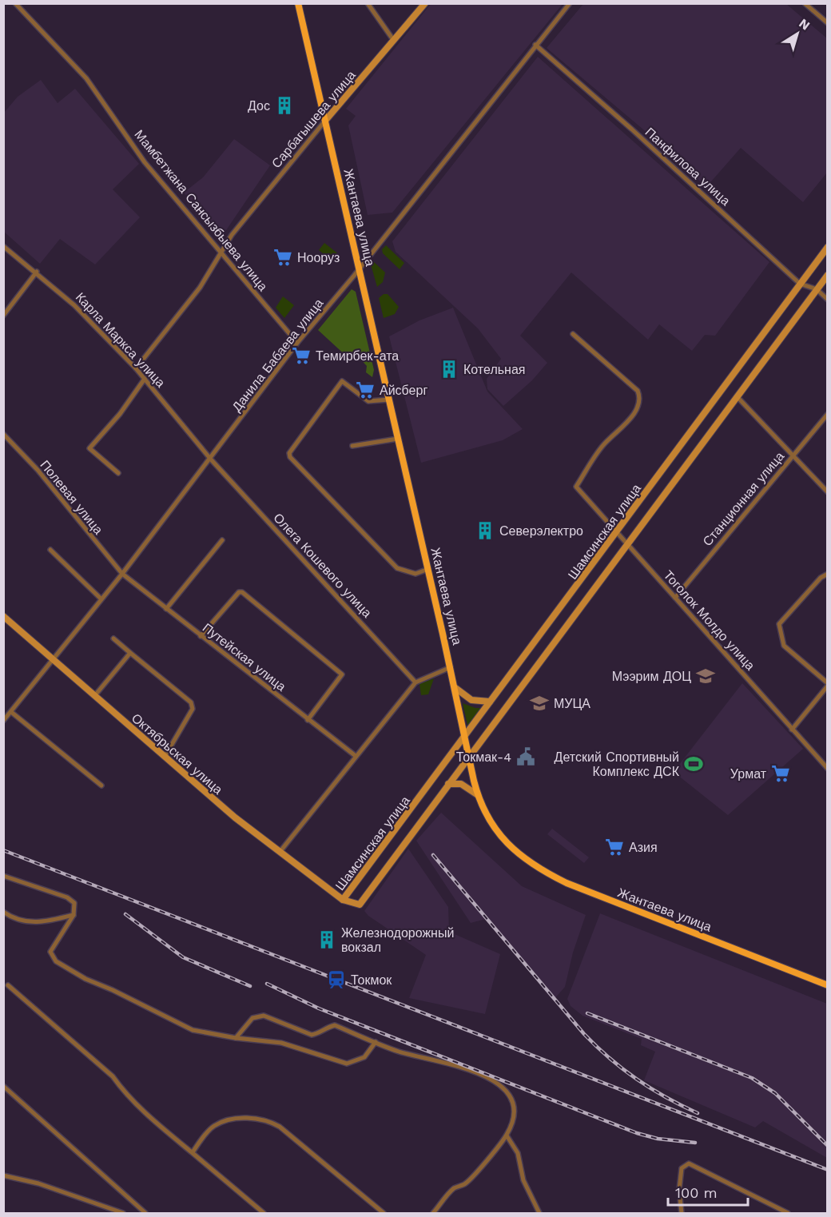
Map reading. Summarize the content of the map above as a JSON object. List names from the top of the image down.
{
  "streets": {
    "main road": [
      "Сарбагышева улица",
      "Жантаева улица",
      "Шамсинская улица",
      "Октябрьская улица"
    ],
    "street": [
      "Панфилова улица",
      "Мамбетжана Сансызбыева улица",
      "Карла Маркса улица",
      "Данила Бабаева улица",
      "Полевая улица",
      "Станционная улица",
      "Олега Кошевого улица",
      "Тоголок Молдо улица",
      "Путейская улица"
    ]
  },
  "crossings": [
    ["Сарбагышева улица", "Мамбетжана Сансызбыева улица"],
    ["Сарбагышева улица", "Жантаева улица"],
    ["Сарбагышева улица", "Карла Маркса улица"],
    ["Панфилова улица", "Данила Бабаева улица"],
    ["Панфилова улица", "Шамсинская улица"],
    ["Мамбетжана Сансызбыева улица", "Данила Бабаева улица"],
    ["Жантаева улица", "Данила Бабаева улица"],
    ["Жантаева улица", "Шамсинская улица"],
    ["Карла Маркса улица", "Данила Бабаева улица"],
    ["Карла Маркса улица", "Олега Кошевого улица"],
    ["Данила Бабаева улица", "Полевая улица"],
    ["Данила Бабаева улица", "Олега Кошевого улица"],
    ["Данила Бабаева улица", "Путейская улица"],
    ["Данила Бабаева улица", "Октябрьская улица"],
    ["Полевая улица", "Путейская улица"],
    ["Станционная улица", "Тоголок Молдо улица"],
    ["Шамсинская улица", "Тоголок Молдо улица"],
    ["Шамсинская улица", "Октябрьская улица"]
  ],
  "places": {
    "building": [
      "Дос",
      "Котельная",
      "Северэлектро",
      "Железнодорожный вокзал"
    ],
    "supermarket": [
      "Нооруз",
      "Темирбек-ата",
      "Айсберг",
      "Урмат",
      "Азия"
    ],
    "school or university": ["Мээрим ДОЦ", "МУЦА"],
    "public building": ["Токмак-4"],
    "sports": ["Детский Спортивный Комплекс ДСК"],
    "station": ["Токмок"]
  },
  "scale_bar": "100 m",
  "north": "top right"
}
